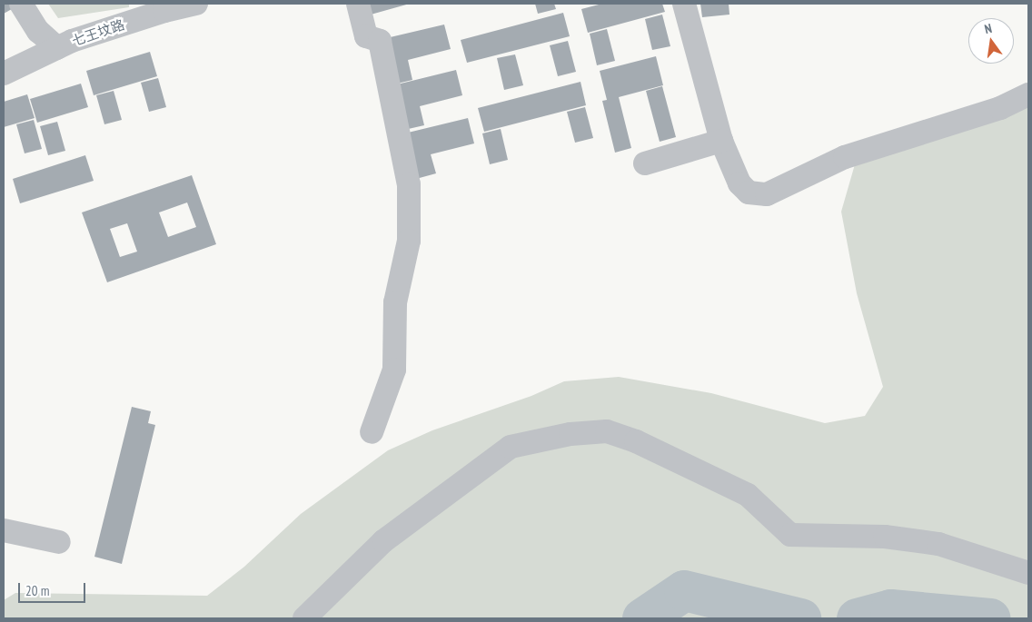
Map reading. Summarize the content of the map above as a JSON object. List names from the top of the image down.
{
  "streets": {
    "street": ["七王坟路"]
  },
  "scale_bar": "20 m",
  "north": "top"
}
